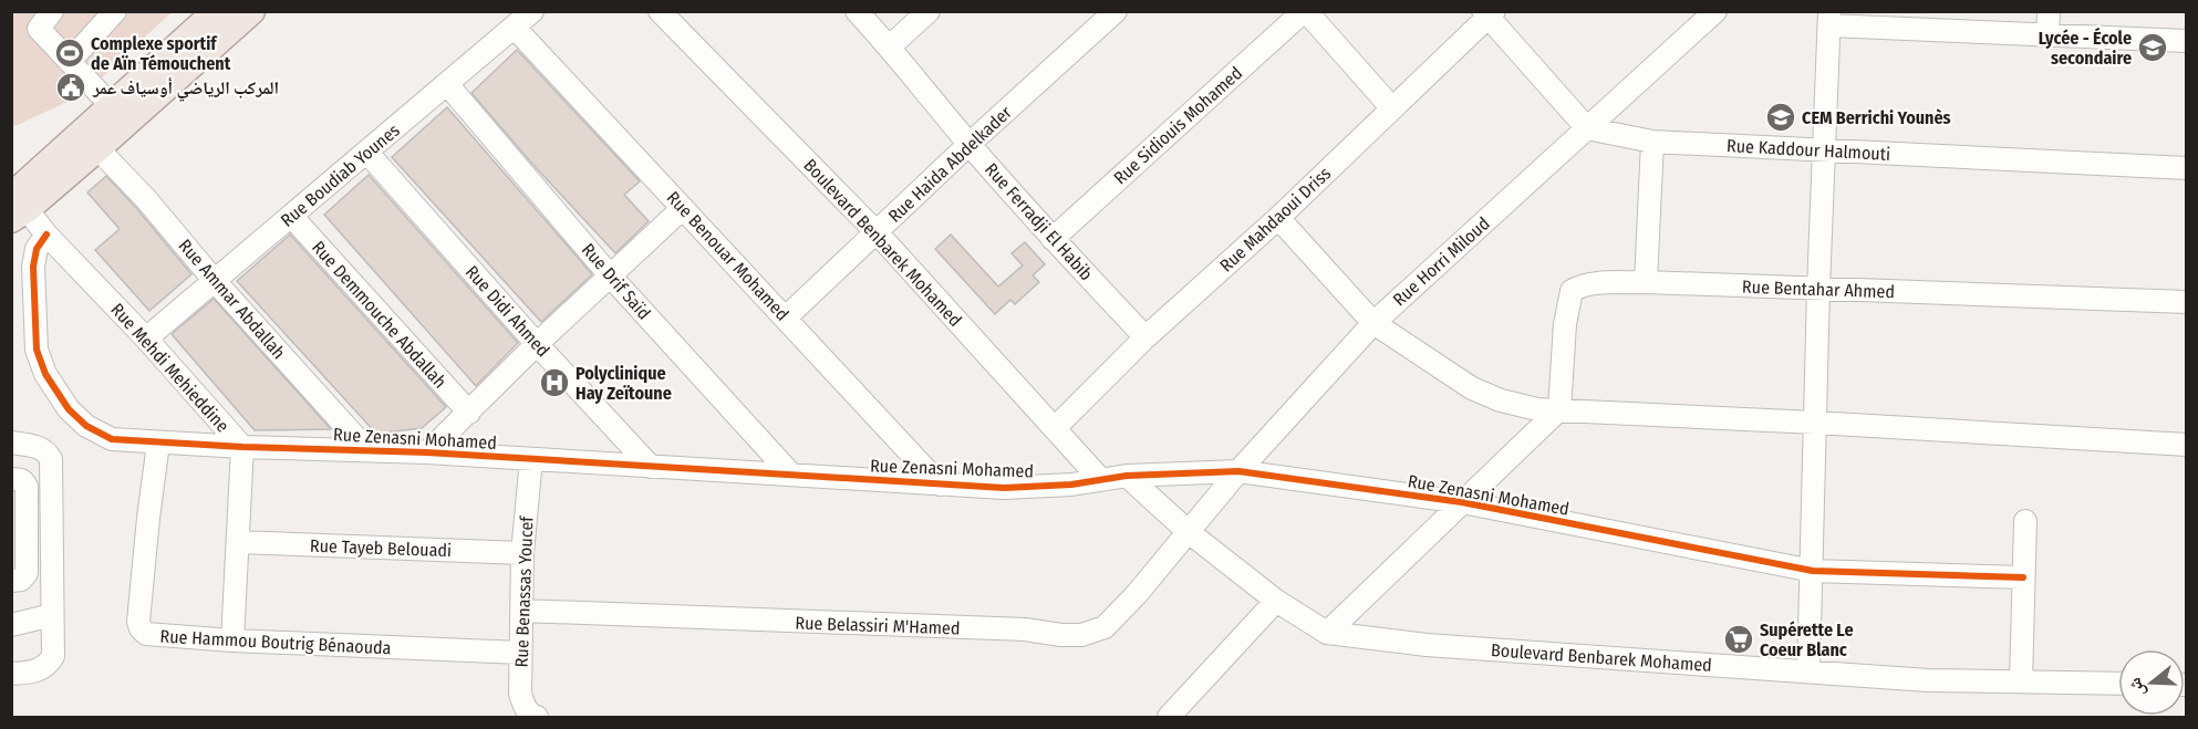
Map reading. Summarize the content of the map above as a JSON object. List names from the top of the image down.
{
  "streets": {
    "street": [
      "Rue Sidiouis Mohamed",
      "Rue Kaddour Halmouti",
      "Rue Haida Abdelkader",
      "Rue Boudiab Younes",
      "Rue Mahdaoui Driss",
      "Rue Ferradji El Habib",
      "Boulevard Benbarek Mohamed",
      "Rue Benouar Mohamed",
      "Rue Horri Miloud",
      "Rue Drif Saïd",
      "Rue Bentahar Ahmed",
      "Rue Ammar Abdallah",
      "Rue Didi Ahmed",
      "Rue Demmouche Abdallah",
      "Rue Mehdi Mehieddine",
      "Rue Zenasni Mohamed",
      "Rue Tayeb Belouadi",
      "Rue Benassas Youcef",
      "Rue Belassiri M'Hamed",
      "Rue Hammou Boutrig Bénaouda"
    ]
  },
  "crossings": [
    ["Rue Sidiouis Mohamed", "Rue Ferradji El Habib"],
    ["Rue Kaddour Halmouti", "Rue Horri Miloud"],
    ["Rue Haida Abdelkader", "Rue Ferradji El Habib"],
    ["Rue Haida Abdelkader", "Boulevard Benbarek Mohamed"],
    ["Rue Haida Abdelkader", "Rue Benouar Mohamed"],
    ["Rue Boudiab Younes", "Rue Benouar Mohamed"],
    ["Rue Boudiab Younes", "Rue Drif Saïd"],
    ["Rue Boudiab Younes", "Rue Ammar Abdallah"],
    ["Rue Boudiab Younes", "Rue Didi Ahmed"],
    ["Rue Boudiab Younes", "Rue Demmouche Abdallah"],
    ["Rue Boudiab Younes", "Rue Mehdi Mehieddine"],
    ["Rue Mahdaoui Driss", "Rue Ferradji El Habib"],
    ["Rue Mahdaoui Driss", "Boulevard Benbarek Mohamed"],
    ["Boulevard Benbarek Mohamed", "Rue Horri Miloud"],
    ["Boulevard Benbarek Mohamed", "Rue Zenasni Mohamed"],
    ["Boulevard Benbarek Mohamed", "Rue Belassiri M'Hamed"],
    ["Rue Benouar Mohamed", "Rue Zenasni Mohamed"],
    ["Rue Horri Miloud", "Rue Zenasni Mohamed"],
    ["Rue Horri Miloud", "Rue Belassiri M'Hamed"],
    ["Rue Drif Saïd", "Rue Zenasni Mohamed"],
    ["Rue Ammar Abdallah", "Rue Zenasni Mohamed"],
    ["Rue Didi Ahmed", "Rue Zenasni Mohamed"],
    ["Rue Mehdi Mehieddine", "Rue Zenasni Mohamed"],
    ["Rue Mehdi Mehieddine", "Rue Tayeb Belouadi"],
    ["Rue Mehdi Mehieddine", "Rue Hammou Boutrig Bénaouda"],
    ["Rue Zenasni Mohamed", "Rue Benassas Youcef"],
    ["Rue Zenasni Mohamed", "Rue Hammou Boutrig Bénaouda"],
    ["Rue Tayeb Belouadi", "Rue Benassas Youcef"],
    ["Rue Benassas Youcef", "Rue Belassiri M'Hamed"],
    ["Rue Benassas Youcef", "Rue Hammou Boutrig Bénaouda"]
  ],
  "places": {
    "school or university": ["Lycée - École secondaire", "CEM Berrichi Younès"],
    "sports": ["Complexe sportif de Aïn Témouchent"],
    "public building": ["المركب الرياضي أوسياف عمر"],
    "hospital": ["Polyclinique Hay Zeïtoune"],
    "supermarket": ["Supérette Le Coeur Blanc"]
  },
  "north": "left"
}
